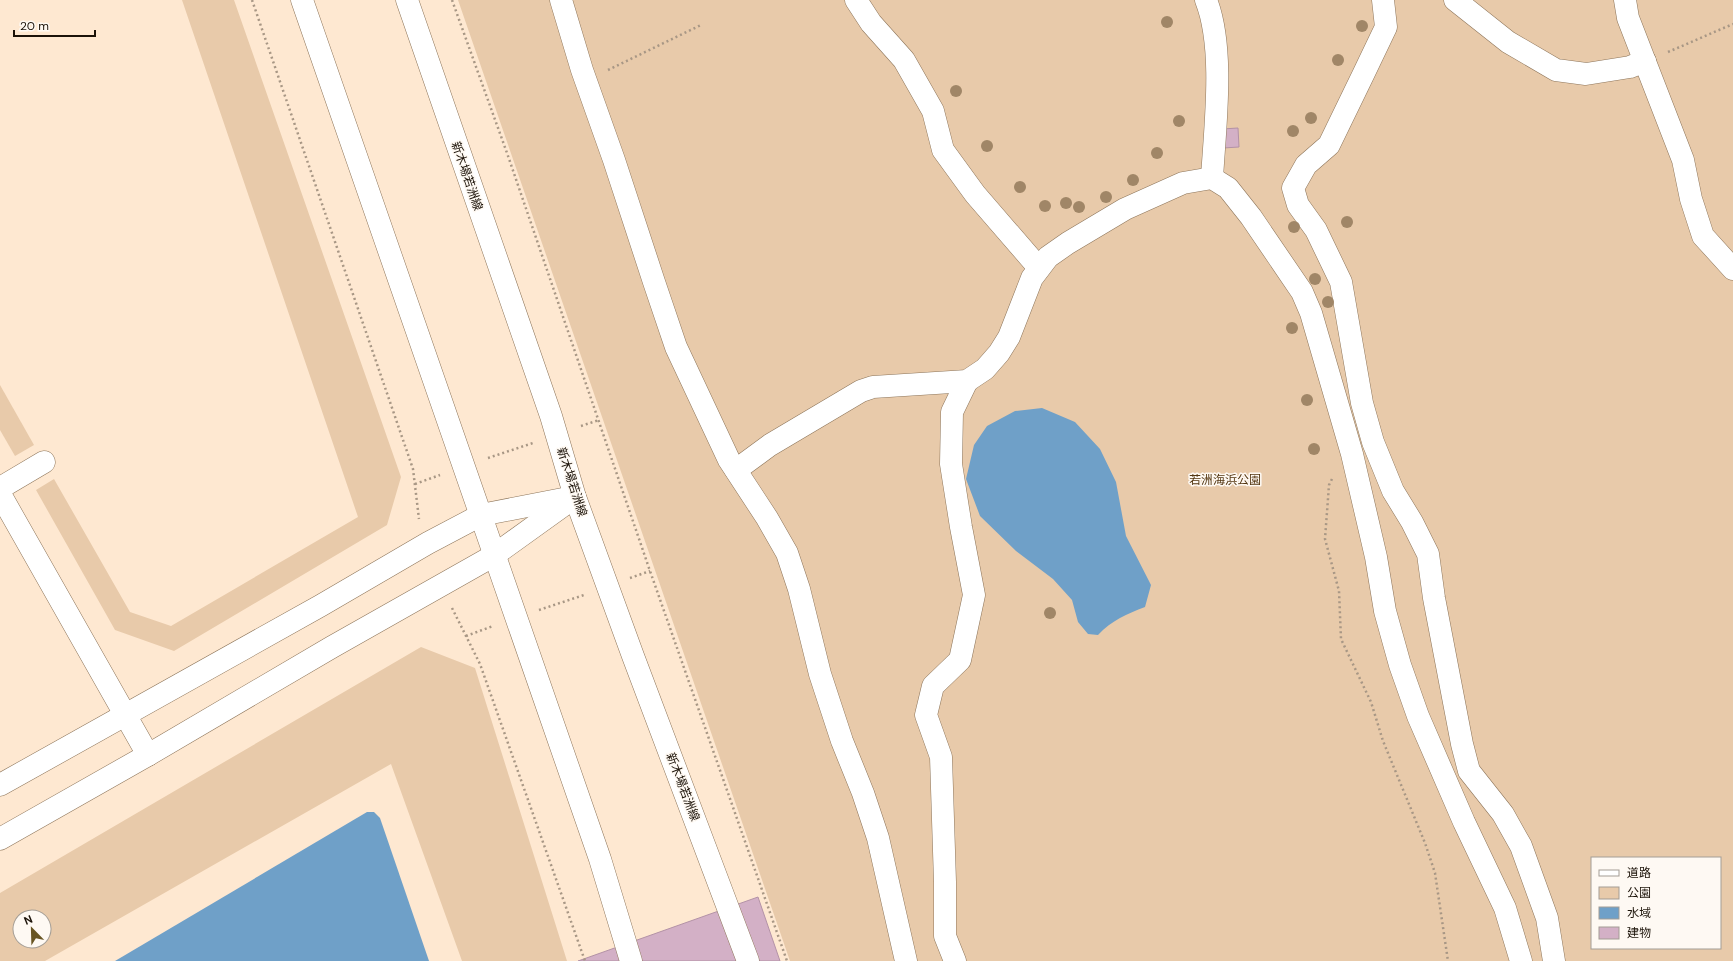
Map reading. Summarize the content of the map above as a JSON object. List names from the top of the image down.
{
  "streets": {
    "street": ["新木場若洲線"]
  },
  "parks": ["若洲海浜公園"],
  "legend": [
    "道路",
    "公園",
    "水域",
    "建物"
  ],
  "scale_bar": "20 m",
  "north": "top left"
}
